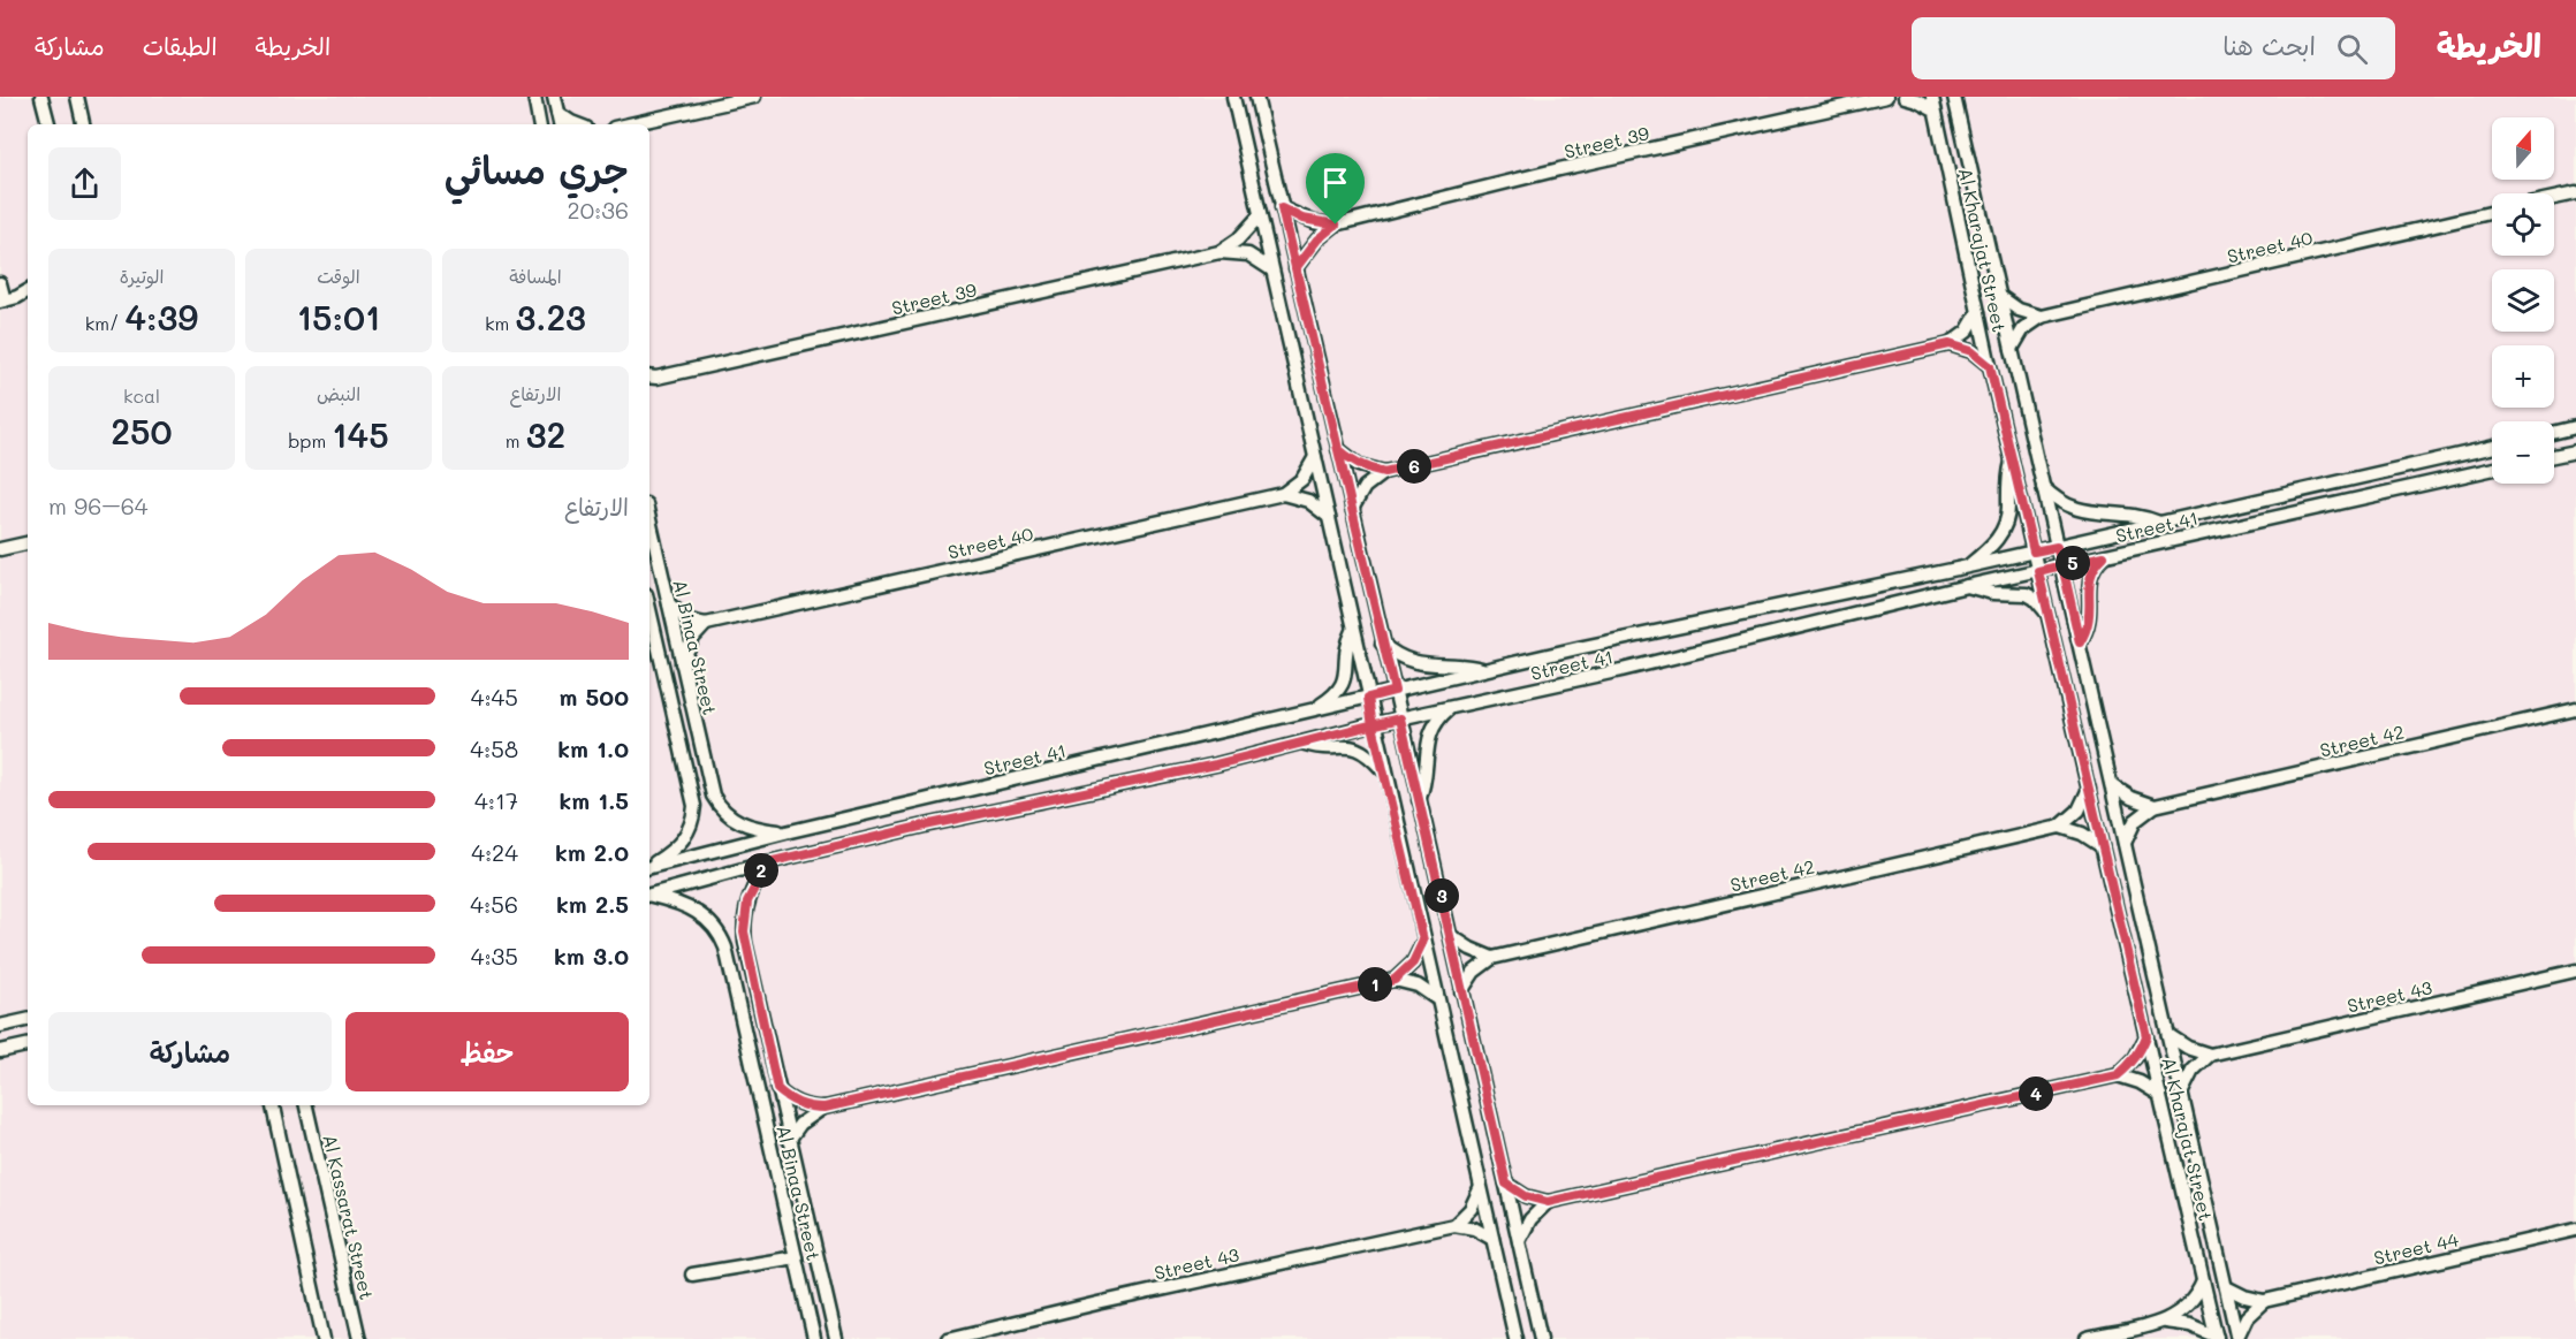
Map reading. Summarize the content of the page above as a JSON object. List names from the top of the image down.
{
  "streets": {
    "street": [
      "Street 39",
      "Street 40",
      "Al Kharajat Street",
      "Street 41",
      "Al Binaa Street",
      "Street 42",
      "Street 43",
      "Al Kassarat Street",
      "Street 44"
    ]
  },
  "crossings": [
    ["Al Kharajat Street", "Street 41"],
    ["Street 41", "Al Binaa Street"]
  ],
  "north": "top",
  "page": {
    "header": "الخريطة",
    "search": "ابحث هنا",
    "nav": ["الخريطة", "الطبقات", "مشاركة"],
    "map_buttons": ["+", "−"],
    "heading": ["جري مسائي", "20:36"],
    "stats": [
      ["المسافة", "3.23 km"],
      ["الوقت", "15:01"],
      ["الوتيرة", "4:39 /km"],
      ["الارتفاع", "32 m"],
      ["النبض", "145 bpm"],
      ["kcal", "250"]
    ],
    "pins": [
      "6",
      "5",
      "2",
      "3",
      "1",
      "4"
    ],
    "chart": ["الارتفاع", "64–96 m"],
    "list": [
      {
        "name": "500 m",
        "note": "4:45"
      },
      {
        "name": "1.0 km",
        "note": "4:58"
      },
      {
        "name": "1.5 km",
        "note": "4:17"
      },
      {
        "name": "2.0 km",
        "note": "4:24"
      },
      {
        "name": "2.5 km",
        "note": "4:56"
      },
      {
        "name": "3.0 km",
        "note": "4:35"
      }
    ],
    "buttons": ["حفظ", "مشاركة"]
  }
}
